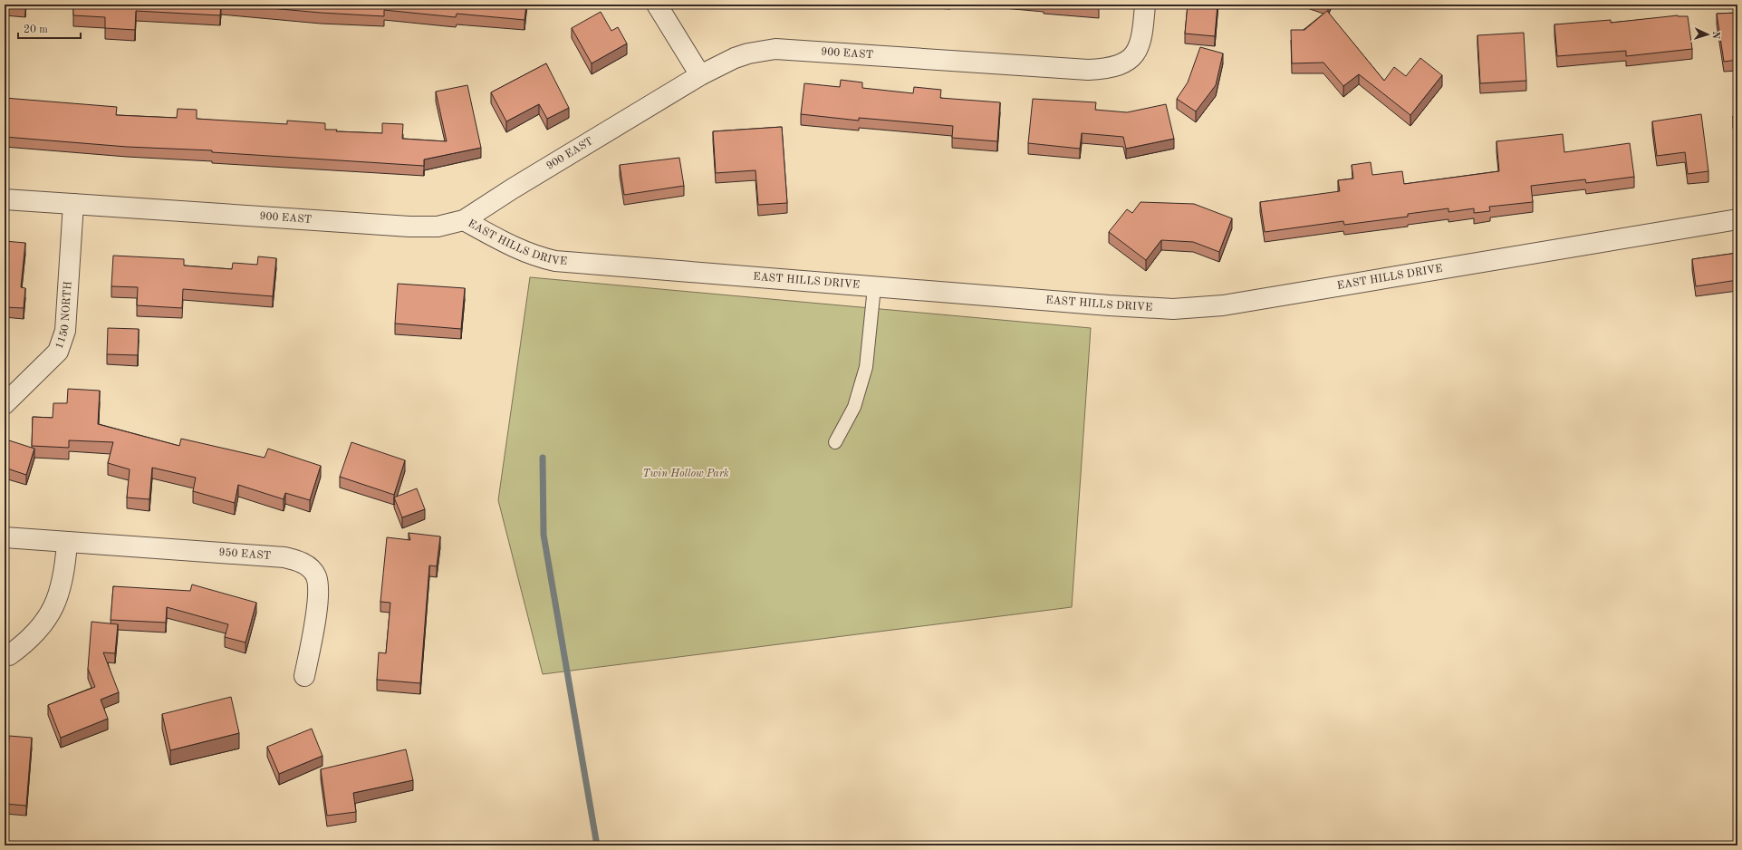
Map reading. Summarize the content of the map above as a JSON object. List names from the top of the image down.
{
  "streets": {
    "street": [
      "900 EAST",
      "EAST HILLS DRIVE",
      "1150 NORTH",
      "950 EAST"
    ]
  },
  "crossings": [
    ["900 EAST", "EAST HILLS DRIVE"],
    ["900 EAST", "1150 NORTH"]
  ],
  "parks": ["Twin Hollow Park"],
  "scale_bar": "20 m",
  "north": "right"
}
